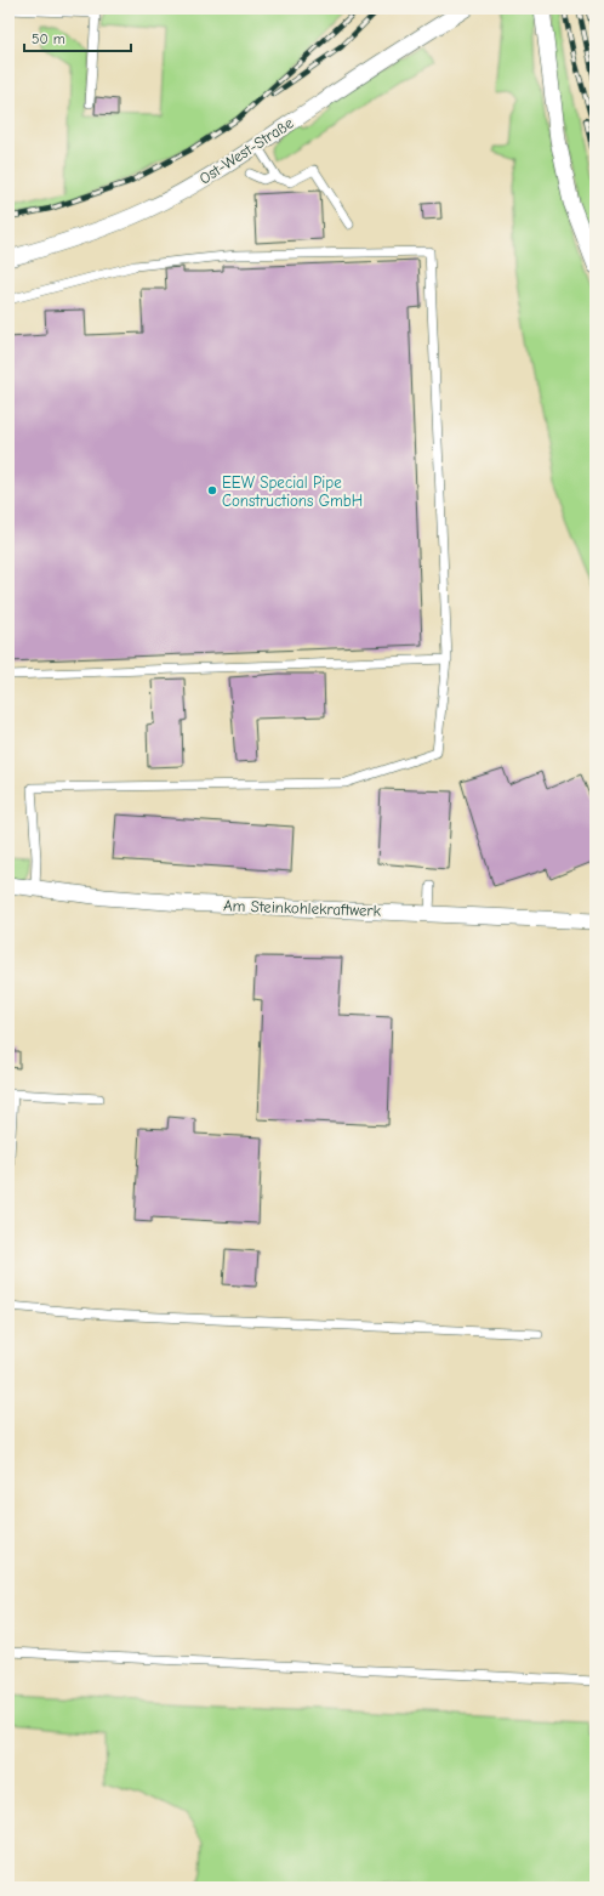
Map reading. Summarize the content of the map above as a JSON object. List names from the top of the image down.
{
  "streets": {
    "street": ["Ost-West-Straße", "Am Steinkohlekraftwerk"]
  },
  "places": ["EEW Special Pipe Constructions GmbH"],
  "scale_bar": "50 m"
}
